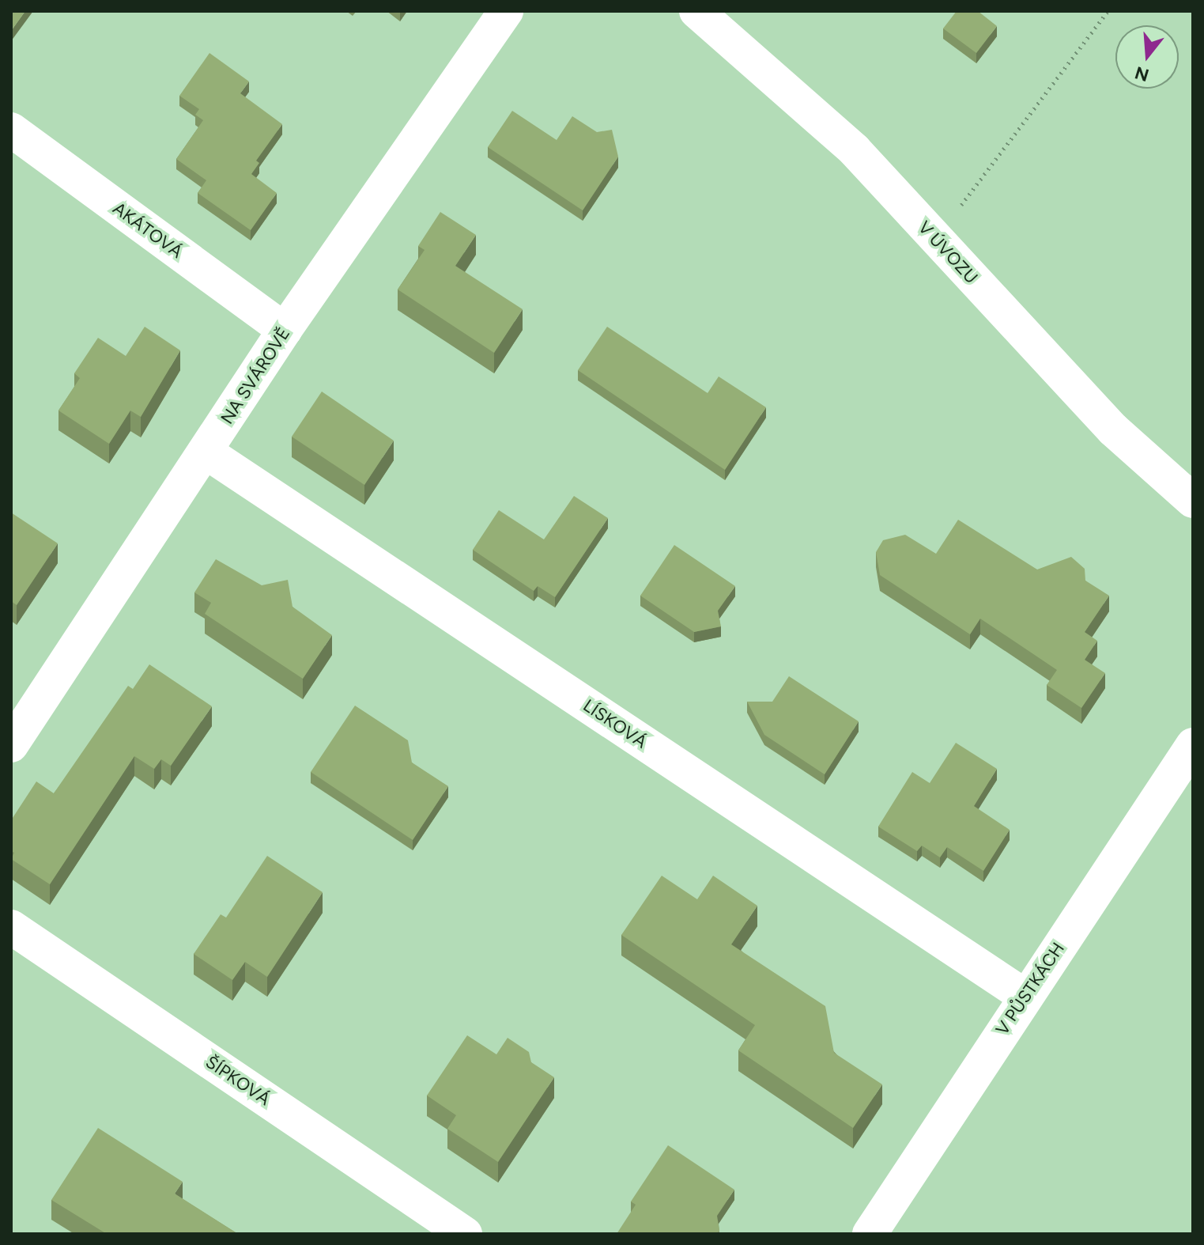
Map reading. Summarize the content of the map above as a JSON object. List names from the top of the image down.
{
  "streets": {
    "street": [
      "AKÁTOVÁ",
      "V ÚVOZU",
      "NA SVÁROVĚ",
      "LÍSKOVÁ",
      "V PŮSTKÁCH",
      "ŠÍPKOVÁ"
    ]
  },
  "crossings": [
    ["AKÁTOVÁ", "NA SVÁROVĚ"],
    ["NA SVÁROVĚ", "LÍSKOVÁ"],
    ["LÍSKOVÁ", "V PŮSTKÁCH"]
  ],
  "north": "bottom"
}
